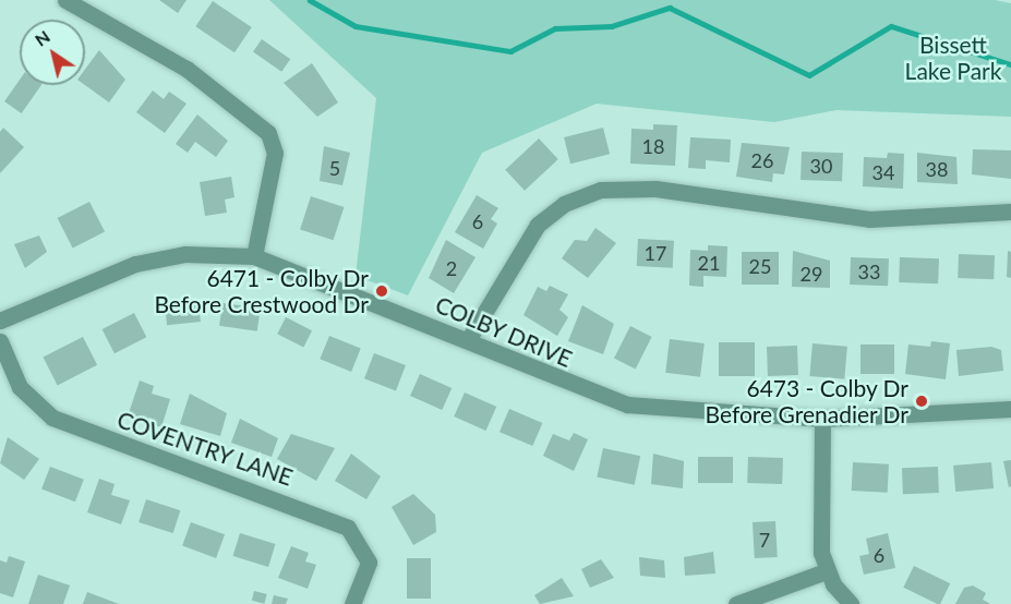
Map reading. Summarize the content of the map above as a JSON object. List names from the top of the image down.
{
  "streets": {
    "street": ["COLBY DRIVE", "COVENTRY LANE"]
  },
  "parks": ["Bissett Lake Park"],
  "places": ["6471 - Colby Dr Before Crestwood Dr", "6473 - Colby Dr Before Grenadier Dr"],
  "house_numbers": [
    "18",
    "26",
    "30",
    "5",
    "38",
    "34",
    "6",
    "17",
    "21",
    "25",
    "2",
    "33",
    "29",
    "7",
    "6"
  ],
  "north": "top left"
}
